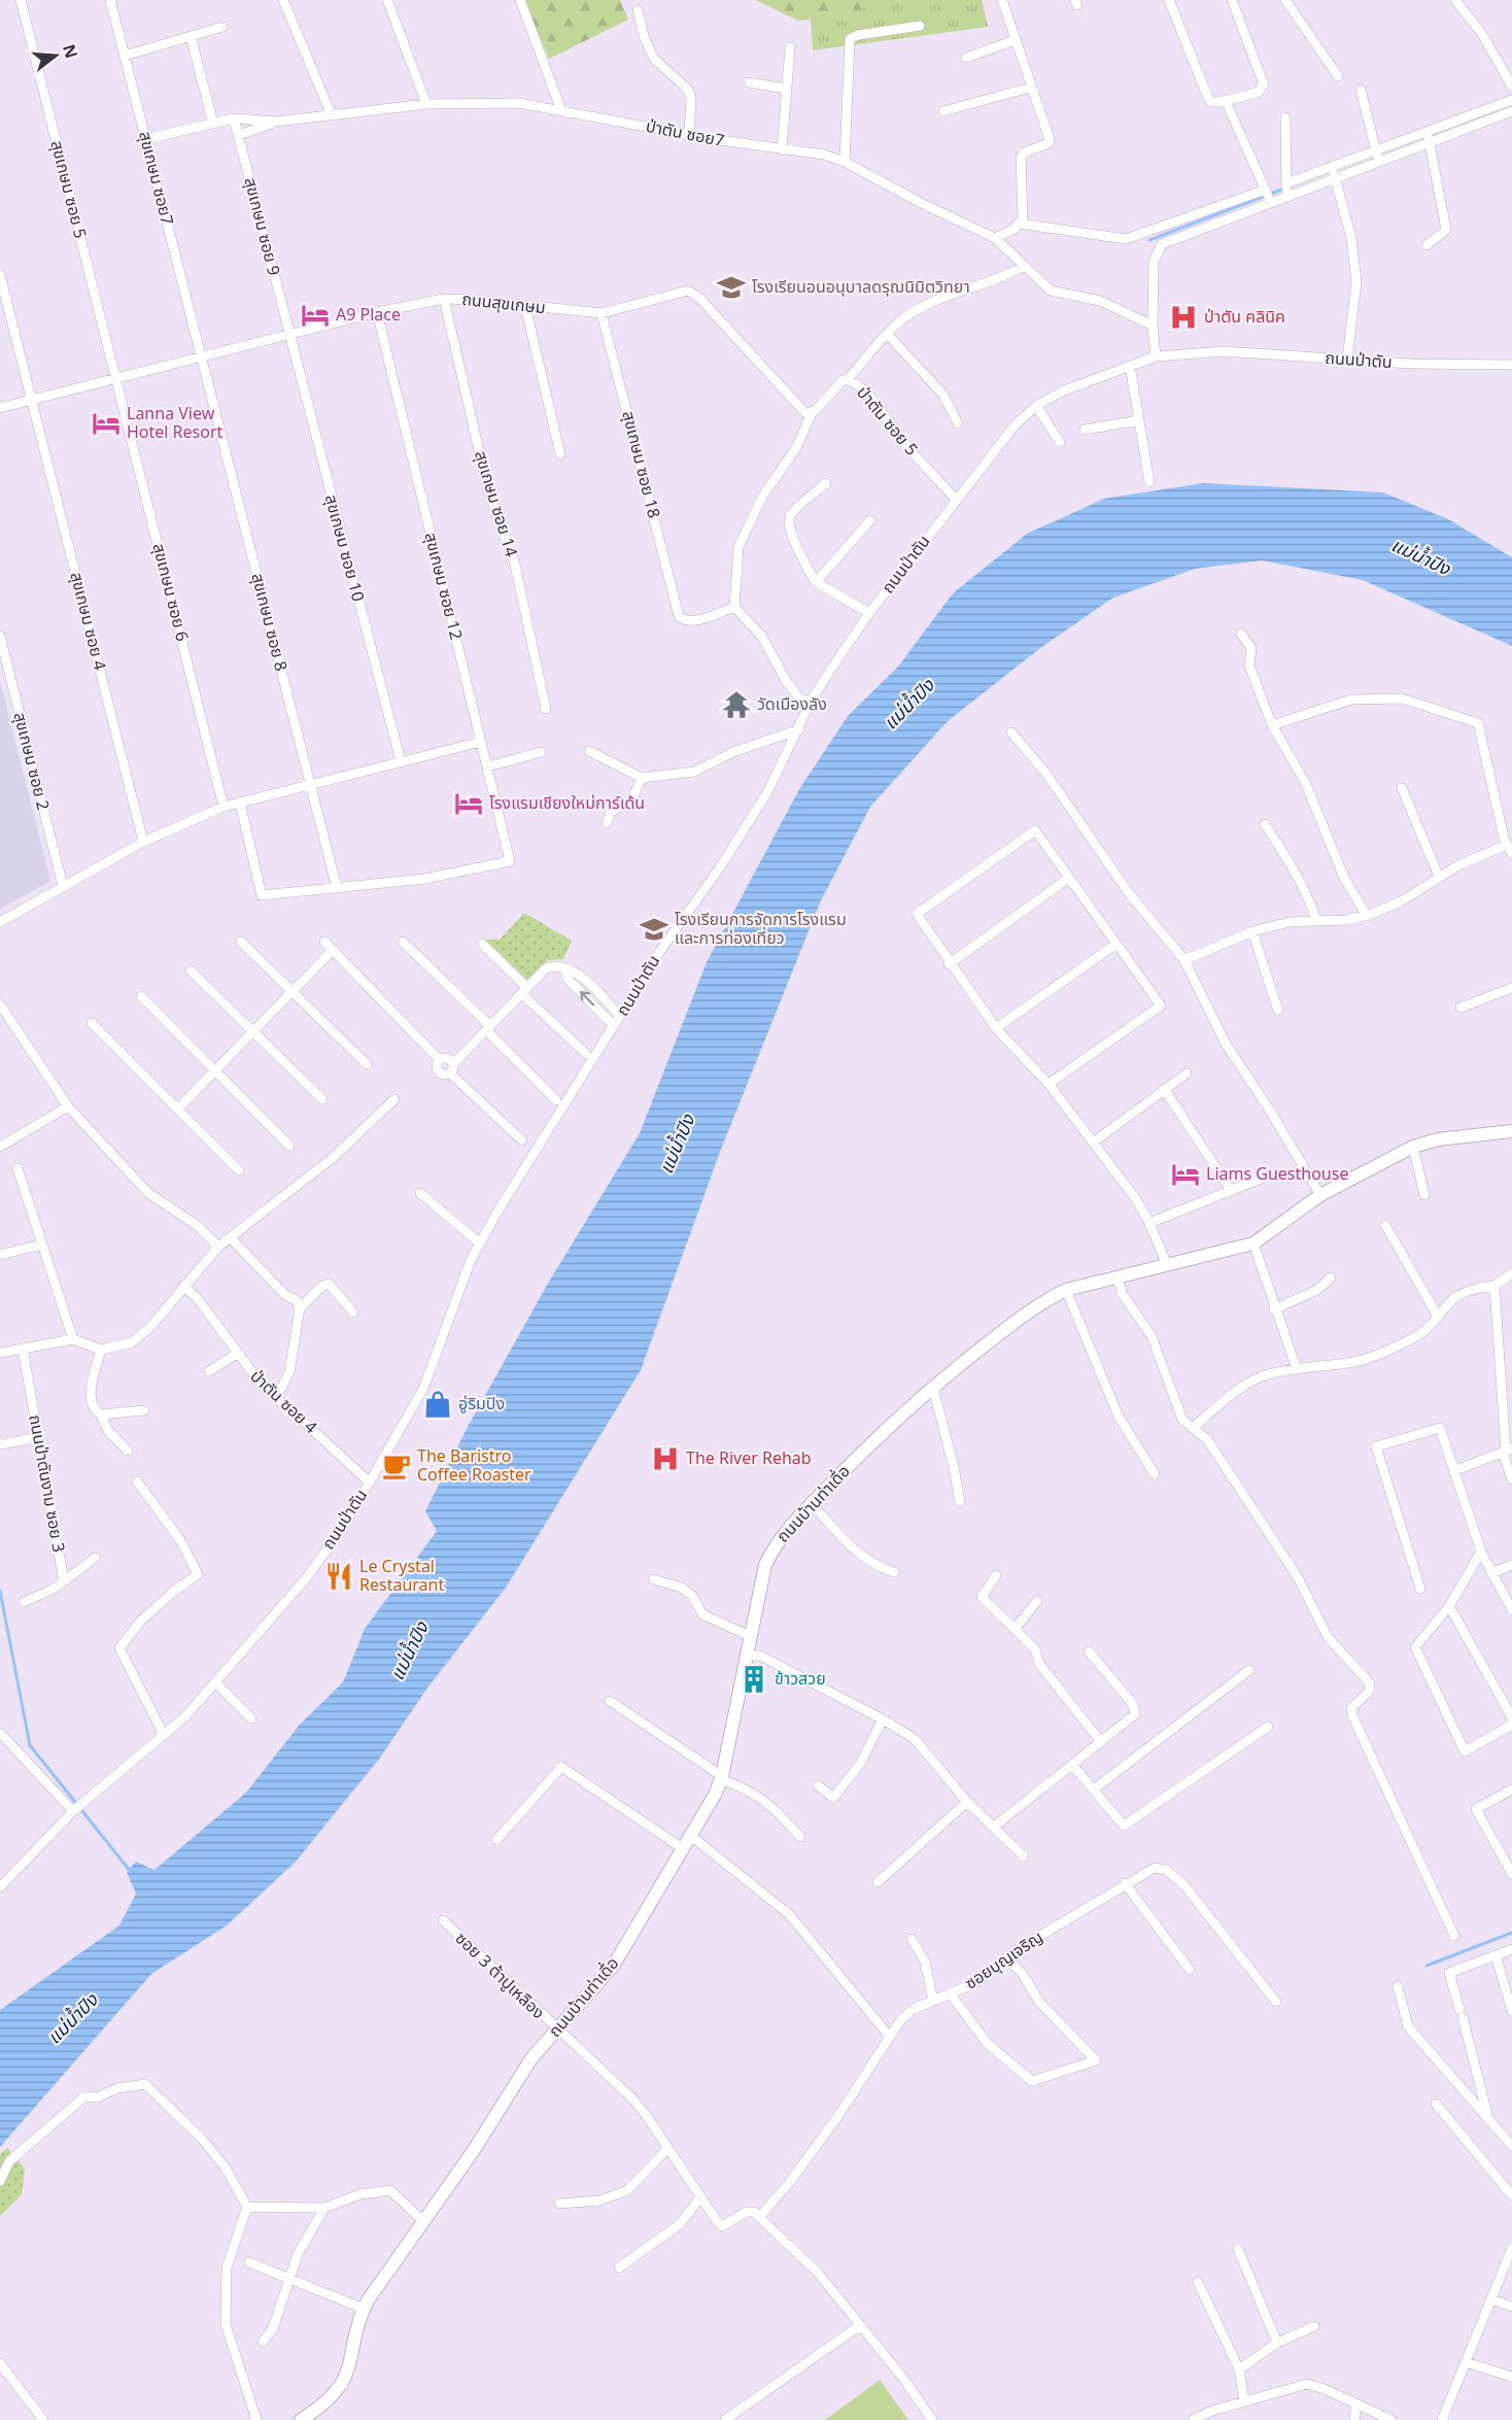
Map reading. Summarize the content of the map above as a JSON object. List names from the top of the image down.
{
  "streets": {
    "street": [
      "ป่าตัน ซอย7",
      "สุขเกษม ซอย7",
      "สุขเกษม ซอย 5",
      "สุขเกษม ซอย 9",
      "ถนนสุขเกษม",
      "ถนนป่าตัน",
      "ป่าตัน ซอย 5",
      "สุขเกษม ซอย 18",
      "สุขเกษม ซอย 14",
      "สุขเกษม ซอย 10",
      "สุขเกษม ซอย 12",
      "สุขเกษม ซอย 6",
      "สุขเกษม ซอย 4",
      "สุขเกษม ซอย 8",
      "สุขเกษม ซอย 2",
      "ป่าตัน ซอย 4",
      "ถนนป่าตันงาม ซอย 3",
      "ถนนบ้านท่าเดื่อ",
      "ซอยบุญเจริญ",
      "ซอย 3 ต้าปูเหลือง"
    ]
  },
  "crossings": [
    ["ป่าตัน ซอย7", "สุขเกษม ซอย7"],
    ["ป่าตัน ซอย7", "สุขเกษม ซอย 9"],
    ["สุขเกษม ซอย7", "ถนนสุขเกษม"],
    ["สุขเกษม ซอย7", "สุขเกษม ซอย 8"],
    ["สุขเกษม ซอย 5", "ถนนสุขเกษม"],
    ["สุขเกษม ซอย 5", "สุขเกษม ซอย 6"],
    ["สุขเกษม ซอย 9", "ถนนสุขเกษม"],
    ["สุขเกษม ซอย 9", "สุขเกษม ซอย 10"],
    ["ถนนสุขเกษม", "ป่าตัน ซอย 5"],
    ["ถนนสุขเกษม", "สุขเกษม ซอย 18"],
    ["ถนนสุขเกษม", "สุขเกษม ซอย 14"],
    ["ถนนสุขเกษม", "สุขเกษม ซอย 10"],
    ["ถนนสุขเกษม", "สุขเกษม ซอย 12"],
    ["ถนนสุขเกษม", "สุขเกษม ซอย 6"],
    ["ถนนสุขเกษม", "สุขเกษม ซอย 4"],
    ["ถนนสุขเกษม", "สุขเกษม ซอย 8"],
    ["ถนนป่าตัน", "ป่าตัน ซอย 5"],
    ["ถนนป่าตัน", "ป่าตัน ซอย 4"],
    ["ป่าตัน ซอย 5", "สุขเกษม ซอย 18"],
    ["สุขเกษม ซอย 12", "สุขเกษม ซอย 8"],
    ["ถนนบ้านท่าเดื่อ", "ซอย 3 ต้าปูเหลือง"],
    ["ซอยบุญเจริญ", "ซอย 3 ต้าปูเหลือง"]
  ],
  "water": ["แม่น้ำปิง"],
  "places": {
    "school or university": ["โรงเรียนอนอนุบาลดรุฌนิมิตวิทยา", "โรงเรียนการจัดการโรงแรม และการท่องเที่ยว"],
    "hotel": [
      "A9 Place",
      "Lanna View Hotel Resort",
      "โรงแรมเชียงใหม่การ์เด้น",
      "Liams Guesthouse"
    ],
    "hospital": ["ป่าตัน คลินิค", "The River Rehab"],
    "temple": ["วัดเมืองลัง"],
    "shop": ["อู่ริมปิง"],
    "cafe": ["The Baristro Coffee Roaster"],
    "restaurant": ["Le Crystal Restaurant"],
    "building": ["ข้าวสวย"]
  },
  "north": "right"
}
